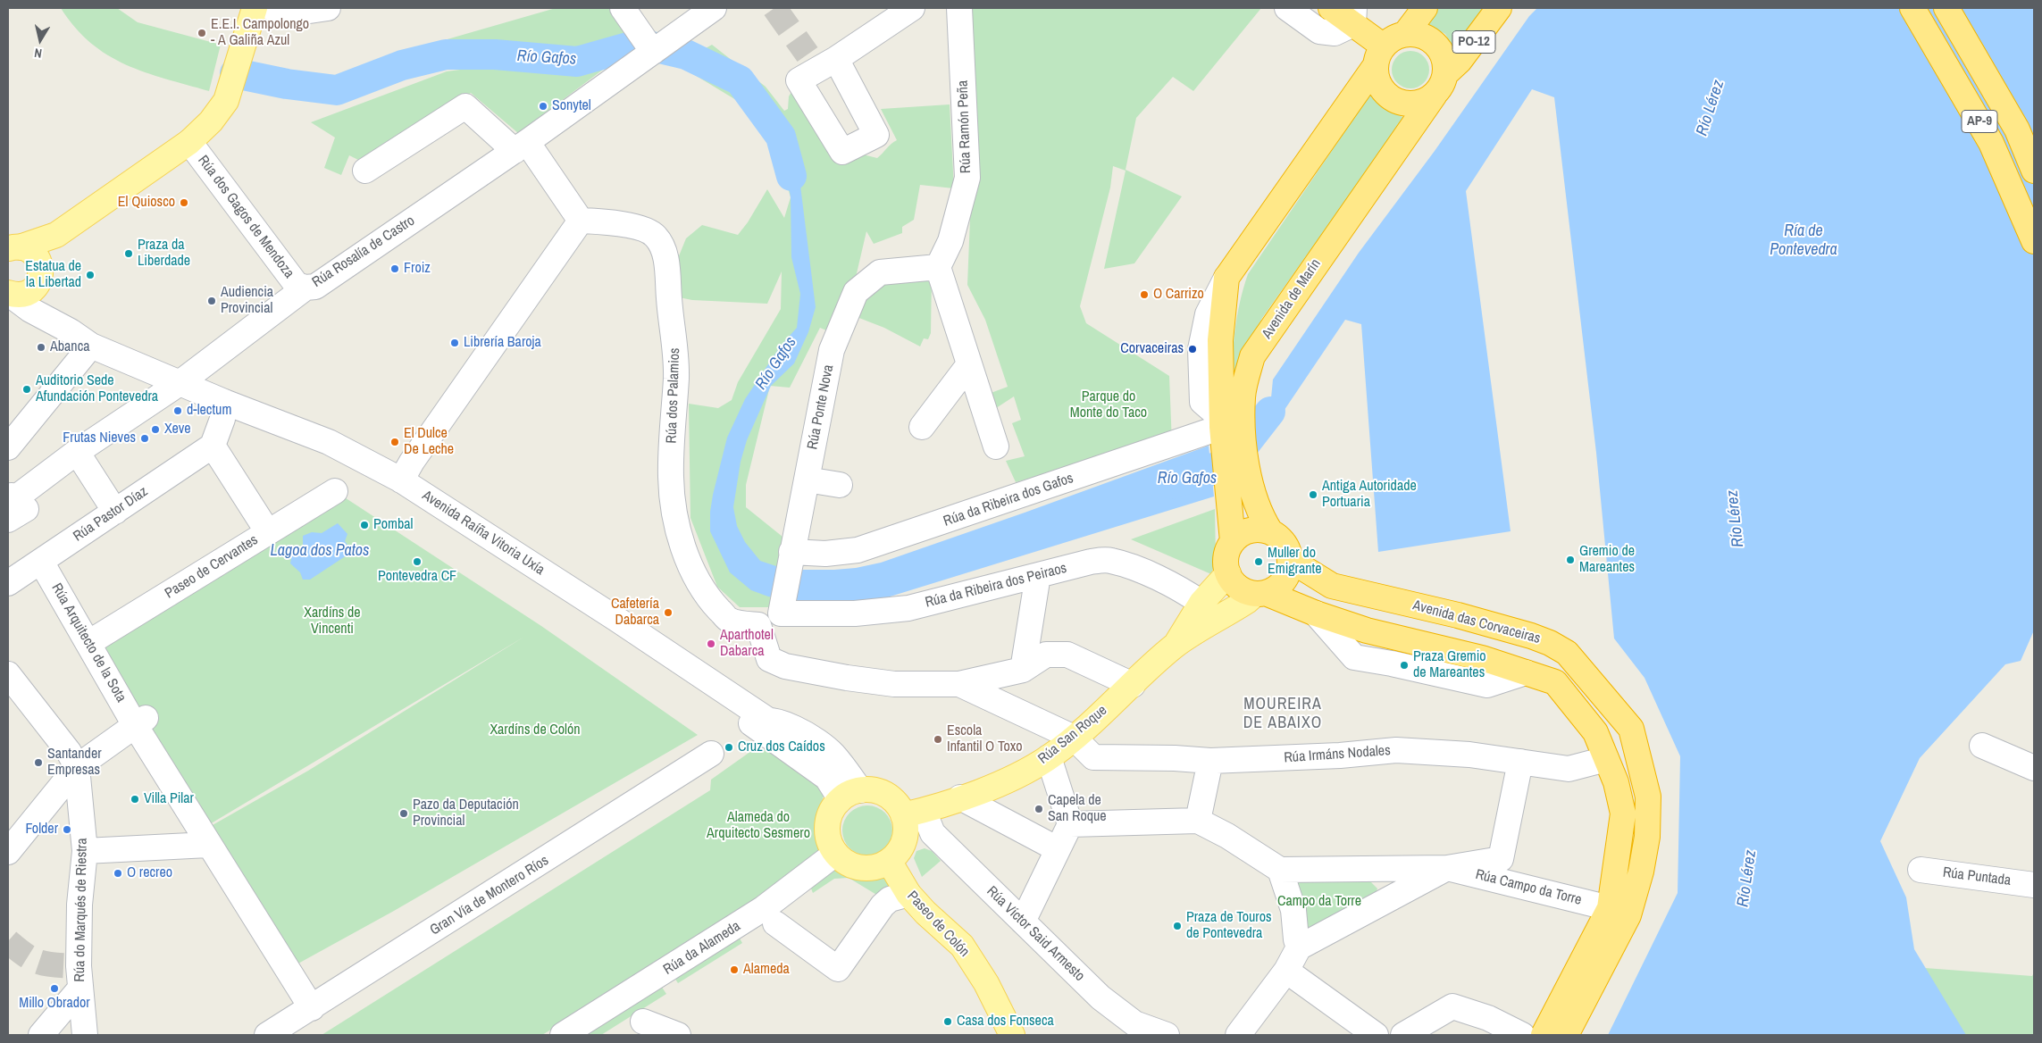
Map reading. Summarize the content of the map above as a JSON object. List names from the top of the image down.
{
  "streets": {
    "highway": [
      "PO-12",
      "AP-9",
      "Avenida de Marín",
      "Avenida das Corvaceiras"
    ],
    "main road": ["Rúa San Roque", "Paseo de Colón"],
    "street": [
      "Rúa Ramón Peña",
      "Rúa dos Gagos de Mendoza",
      "Rúa Rosalía de Castro",
      "Rúa dos Palamios",
      "Rúa Ponte Nova",
      "Rúa da Ribeira dos Gafos",
      "Rúa Pastor Díaz",
      "Avenida Raíña Vitoria Uxía",
      "Paseo de Cervantes",
      "Rúa da Ribeira dos Peiraos",
      "Rúa Arquitecto de la Sota",
      "Rúa Irmáns Nodales",
      "Rúa Puntada",
      "Rúa Campo da Torre",
      "Gran Vía de Montero Ríos",
      "Rúa do Marqués de Riestra",
      "Rúa Víctor Said Armesto",
      "Rúa da Alameda"
    ]
  },
  "crossings": [
    ["PO-12", "Avenida de Marín"],
    ["Rúa Ramón Peña", "Rúa Ponte Nova"],
    ["Rúa dos Gagos de Mendoza", "Rúa Rosalía de Castro"],
    ["Rúa Rosalía de Castro", "Avenida Raíña Vitoria Uxía"],
    ["Avenida de Marín", "Rúa da Ribeira dos Gafos"],
    ["Avenida de Marín", "Avenida das Corvaceiras"],
    ["Avenida de Marín", "Rúa San Roque"],
    ["Rúa Ponte Nova", "Rúa da Ribeira dos Gafos"],
    ["Rúa Ponte Nova", "Rúa da Ribeira dos Peiraos"],
    ["Rúa Pastor Díaz", "Rúa Arquitecto de la Sota"],
    ["Avenida Raíña Vitoria Uxía", "Rúa San Roque"],
    ["Avenida Raíña Vitoria Uxía", "Paseo de Colón"],
    ["Avenida Raíña Vitoria Uxía", "Rúa Víctor Said Armesto"],
    ["Avenida Raíña Vitoria Uxía", "Rúa da Alameda"],
    ["Paseo de Cervantes", "Rúa Arquitecto de la Sota"],
    ["Rúa da Ribeira dos Peiraos", "Rúa San Roque"],
    ["Avenida das Corvaceiras", "Rúa San Roque"],
    ["Rúa Arquitecto de la Sota", "Gran Vía de Montero Ríos"],
    ["Rúa San Roque", "Rúa Irmáns Nodales"],
    ["Rúa San Roque", "Paseo de Colón"],
    ["Rúa San Roque", "Rúa Víctor Said Armesto"],
    ["Rúa San Roque", "Rúa da Alameda"],
    ["Paseo de Colón", "Rúa Víctor Said Armesto"],
    ["Paseo de Colón", "Rúa da Alameda"],
    ["Rúa Víctor Said Armesto", "Rúa da Alameda"]
  ],
  "districts": ["MOUREIRA DE ABAIXO"],
  "water": [
    "Río Gafos",
    "Río Lérez",
    "Ría de Pontevedra",
    "Lagoa dos Patos"
  ],
  "parks": [
    "Parque do Monte do Taco",
    "Xardíns de Vincenti",
    "Xardíns de Colón",
    "Alameda do Arquitecto Sesmero",
    "Campo da Torre"
  ],
  "places": [
    "E.E.I. Campolongo - A Galiña Azul",
    "Sonytel",
    "El Quiosco",
    "Praza da Liberdade",
    "Froiz",
    "Estatua de la Libertad",
    "O Carrizo",
    "Audiencia Provincial",
    "Librería Baroja",
    "Abanca",
    "Corvaceiras",
    "Auditorio Sede Afundación Pontevedra",
    "d-lectum",
    "Xeve",
    "Frutas Nieves",
    "El Dulce De Leche",
    "Antiga Autoridade Portuaria",
    "Pombal",
    "Gremio de Mareantes",
    "Pontevedra CF",
    "Muller do Emigrante",
    "Cafetería Dabarca",
    "Aparthotel Dabarca",
    "Praza Gremio de Mareantes",
    "Escola Infantil O Toxo",
    "Cruz dos Caídos",
    "Santander Empresas",
    "Villa Pilar",
    "Capela de San Roque",
    "Pazo da Deputación Provincial",
    "Folder",
    "O recreo",
    "Praza de Touros de Pontevedra",
    "Alameda",
    "Millo Obrador",
    "Casa dos Fonseca"
  ],
  "north": "bottom"
}
